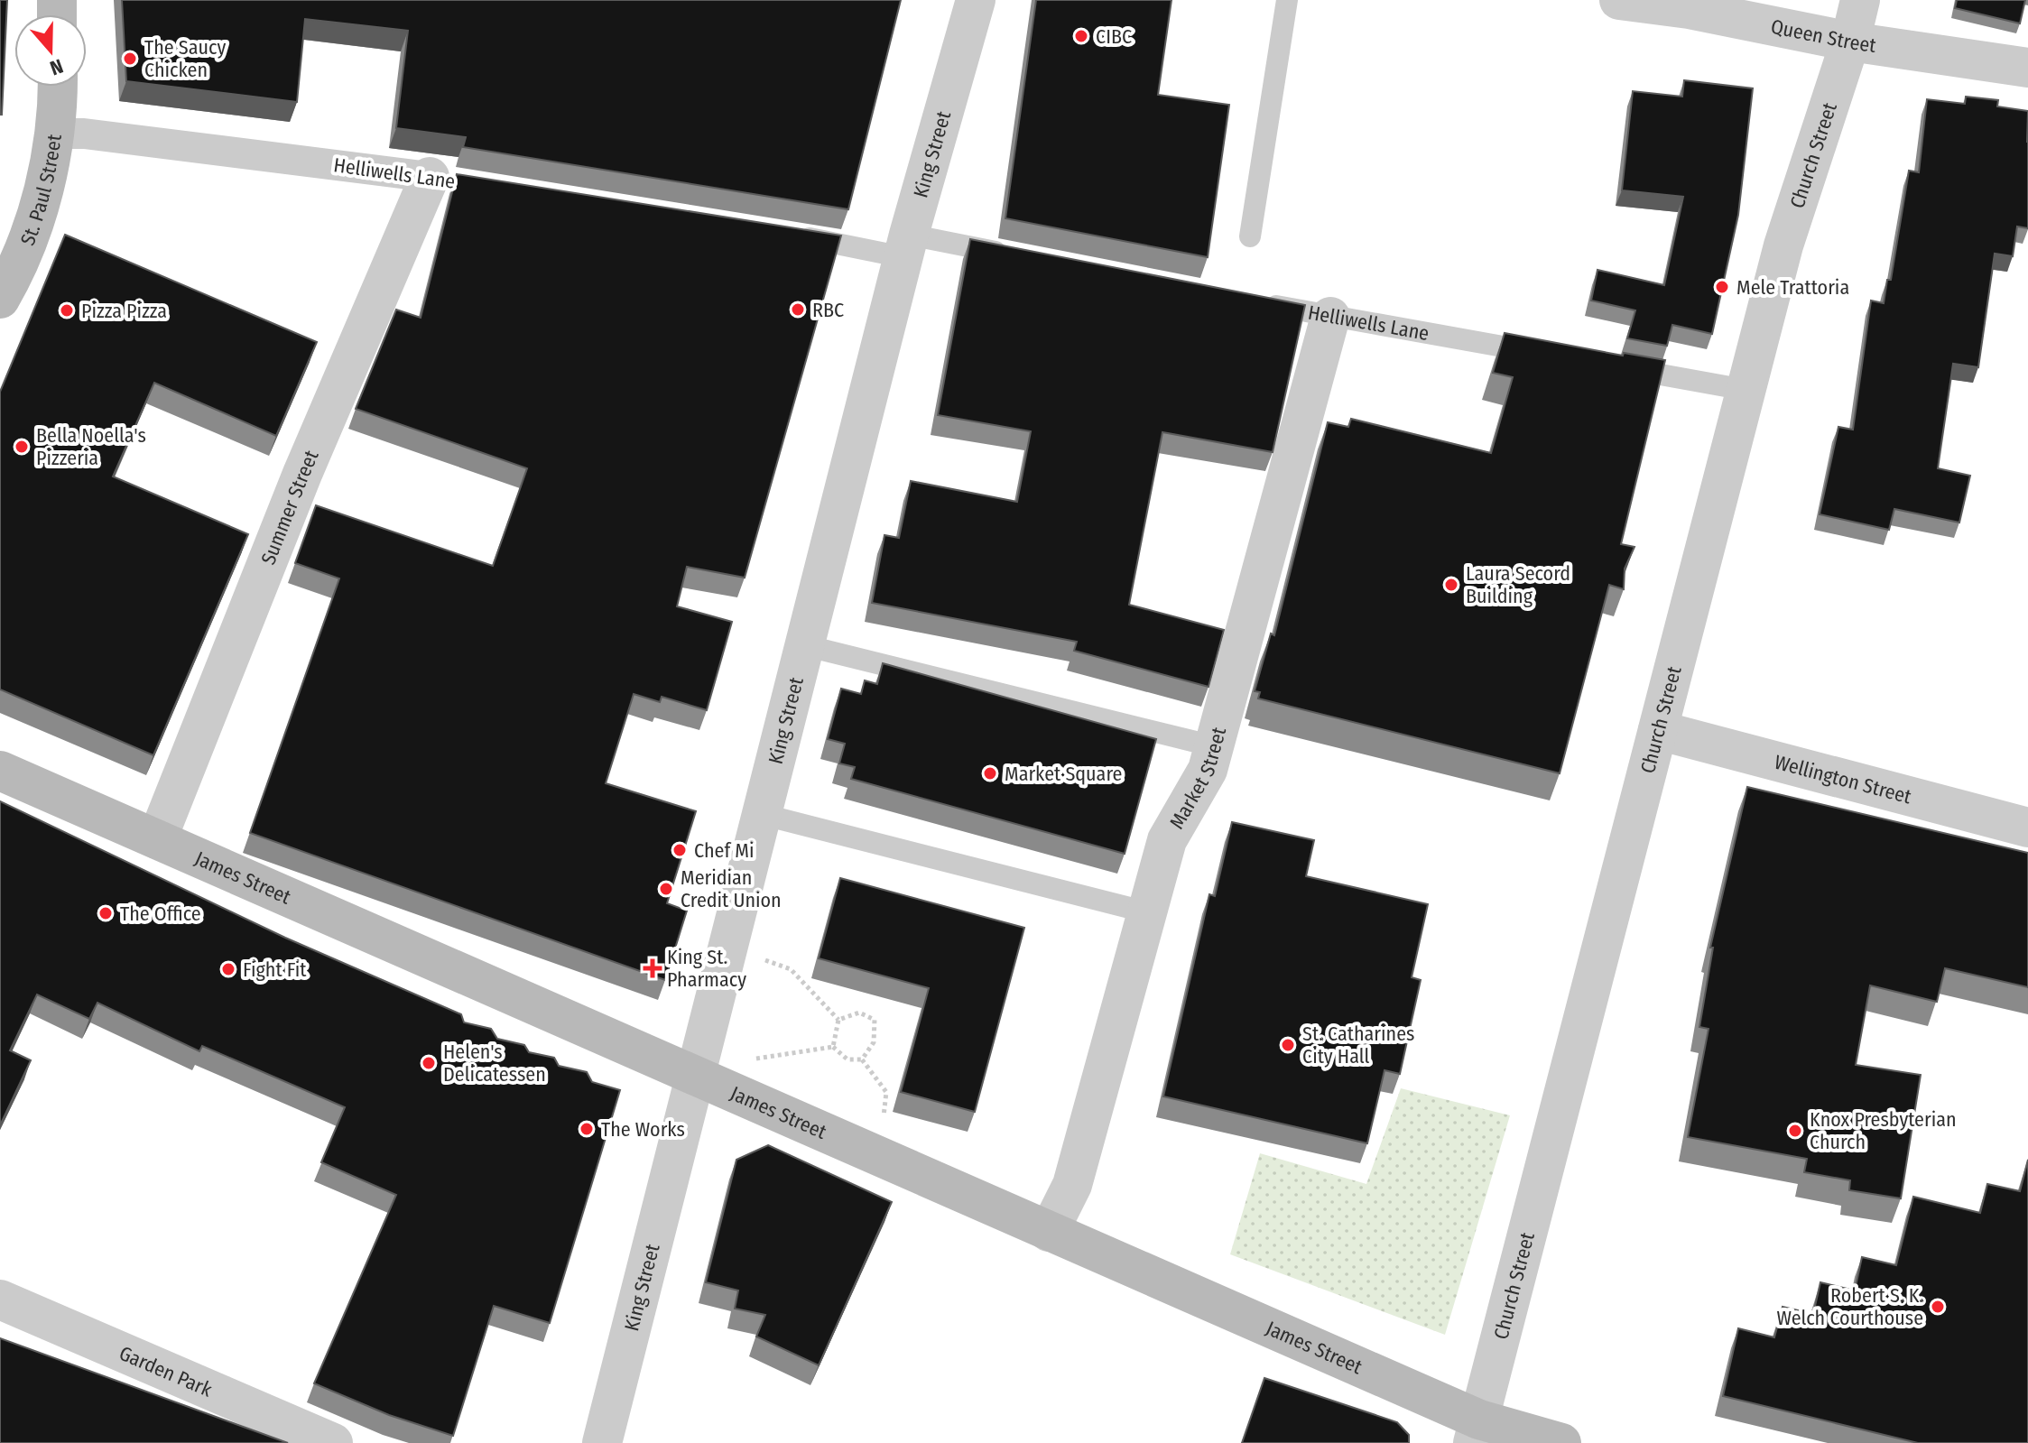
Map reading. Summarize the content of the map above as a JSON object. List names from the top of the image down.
{
  "streets": {
    "main road": ["St. Paul Street", "James Street"],
    "street": [
      "Queen Street",
      "King Street",
      "Church Street",
      "Helliwells Lane",
      "Summer Street",
      "Market Street",
      "Wellington Street",
      "Garden Park"
    ]
  },
  "crossings": [
    ["Queen Street", "Church Street"],
    ["King Street", "James Street"],
    ["Church Street", "Wellington Street"],
    ["Church Street", "James Street"],
    ["Helliwells Lane", "St. Paul Street"],
    ["Helliwells Lane", "Summer Street"],
    ["Helliwells Lane", "Market Street"],
    ["Summer Street", "James Street"],
    ["Market Street", "James Street"]
  ],
  "places": {
    "other": [
      "CIBC",
      "The Saucy Chicken",
      "Mele Trattoria",
      "RBC",
      "Pizza Pizza",
      "Bella Noella's Pizzeria",
      "Laura Secord Building",
      "Market Square",
      "Chef Mi",
      "Meridian Credit Union",
      "The Office",
      "Fight Fit",
      "St. Catharines City Hall",
      "Helen's Delicatessen",
      "The Works",
      "Knox Presbyterian Church",
      "Robert S. K. Welch Courthouse"
    ],
    "health": ["King St. Pharmacy"]
  },
  "north": "bottom"
}
